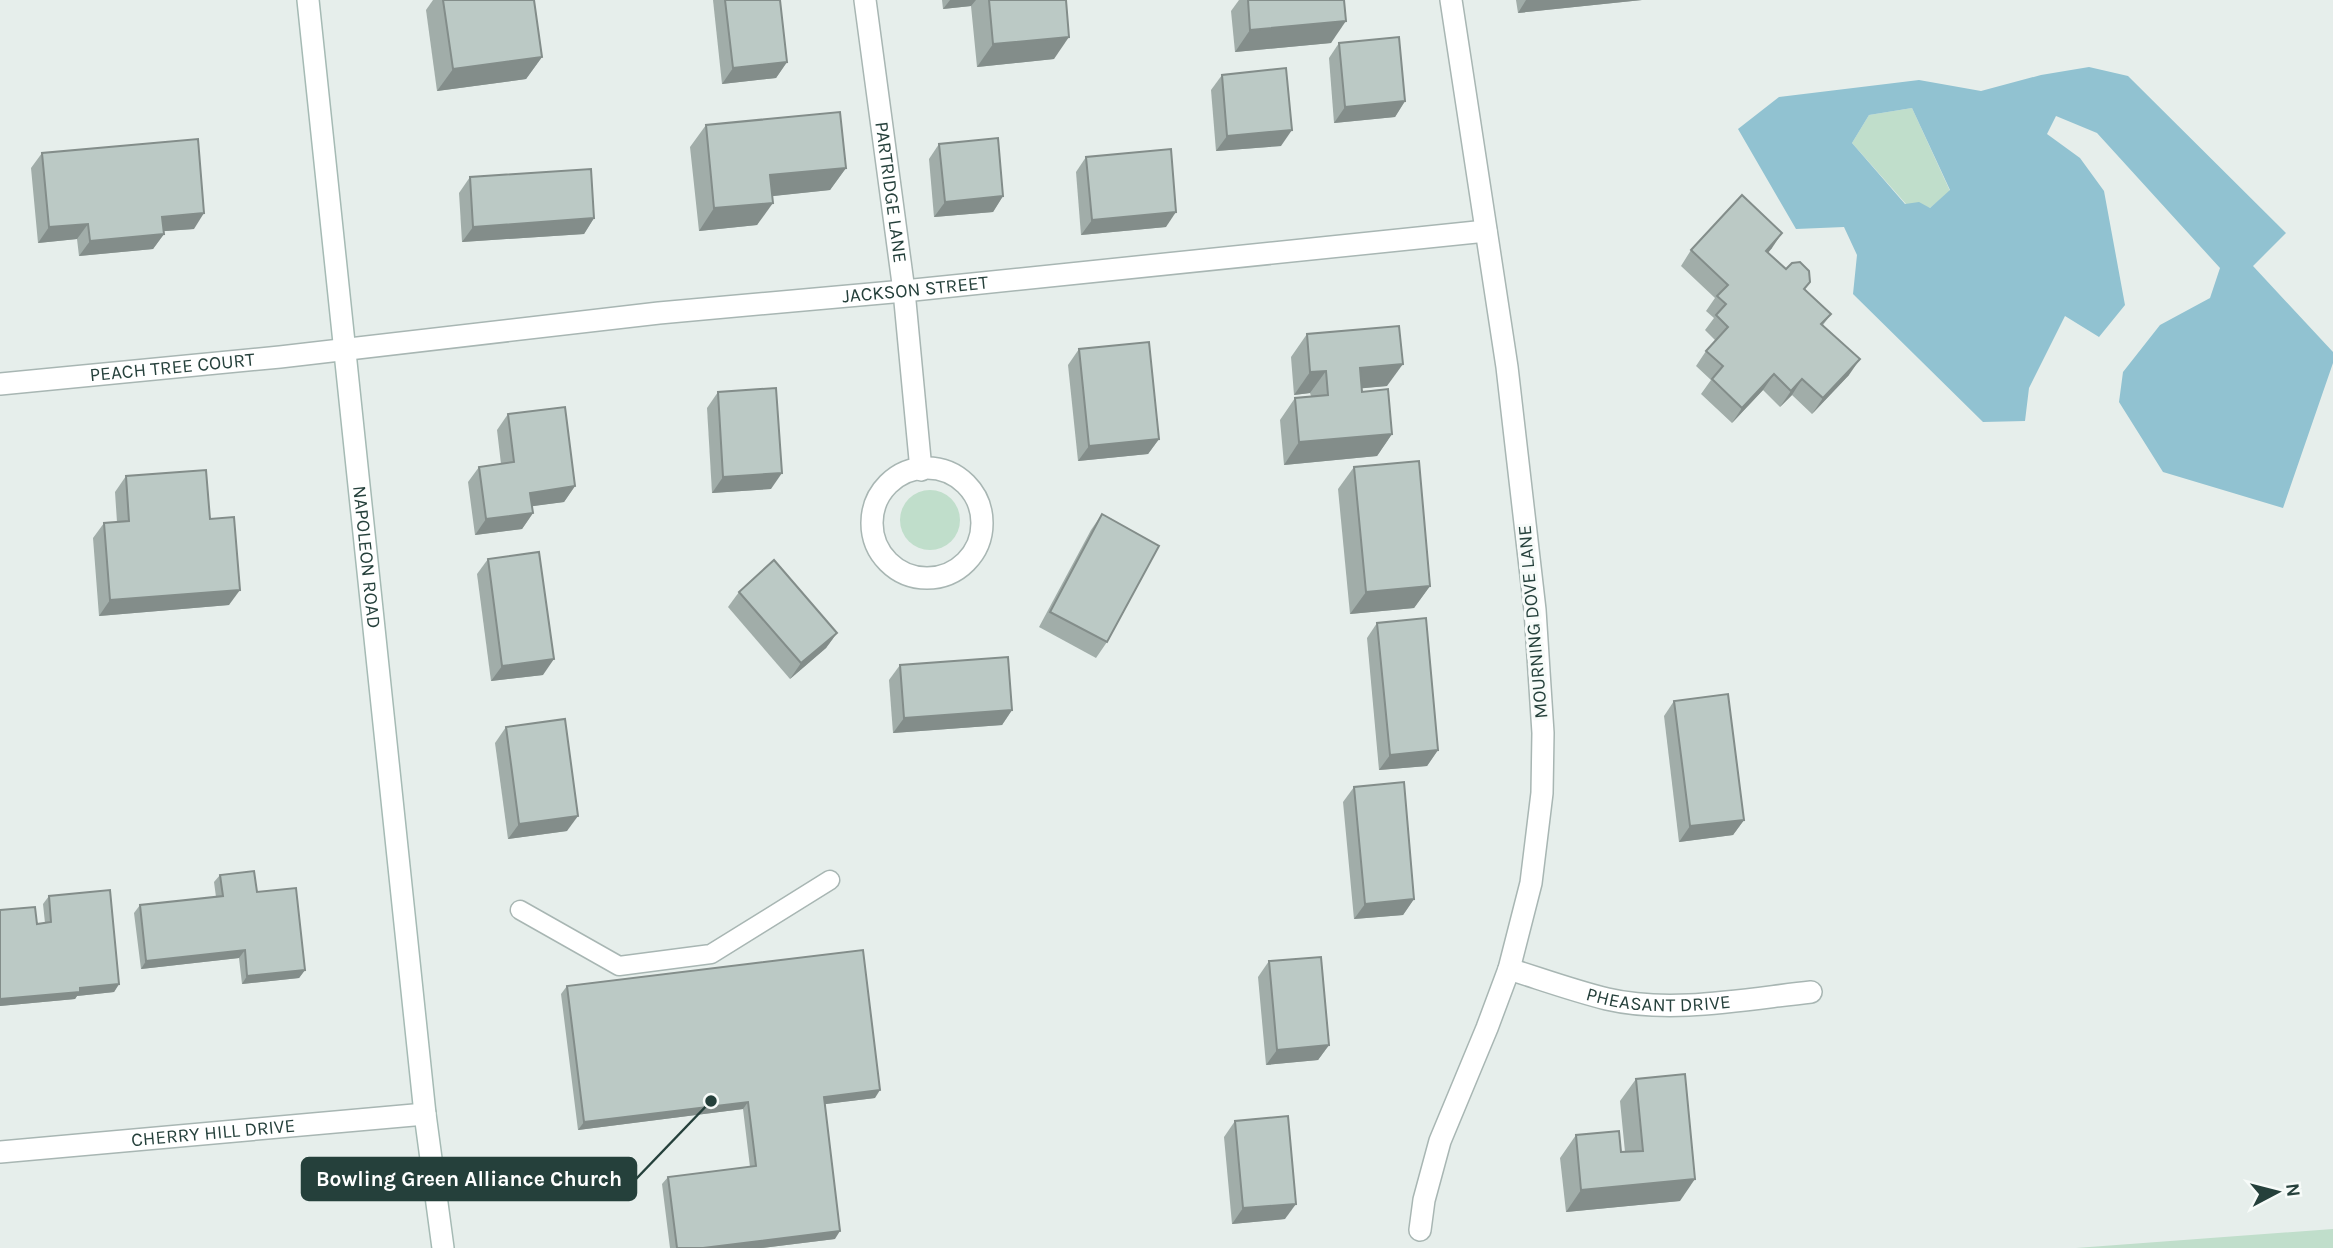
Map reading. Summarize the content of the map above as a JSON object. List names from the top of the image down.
{
  "streets": {
    "street": [
      "PARTRIDGE LANE",
      "JACKSON STREET",
      "PEACH TREE COURT",
      "NAPOLEON ROAD",
      "MOURNING DOVE LANE",
      "PHEASANT DRIVE",
      "CHERRY HILL DRIVE"
    ]
  },
  "crossings": [
    ["PARTRIDGE LANE", "JACKSON STREET"],
    ["JACKSON STREET", "PEACH TREE COURT"],
    ["JACKSON STREET", "NAPOLEON ROAD"],
    ["JACKSON STREET", "MOURNING DOVE LANE"],
    ["PEACH TREE COURT", "NAPOLEON ROAD"],
    ["NAPOLEON ROAD", "CHERRY HILL DRIVE"],
    ["MOURNING DOVE LANE", "PHEASANT DRIVE"]
  ],
  "places": ["Bowling Green Alliance Church"],
  "north": "right"
}
